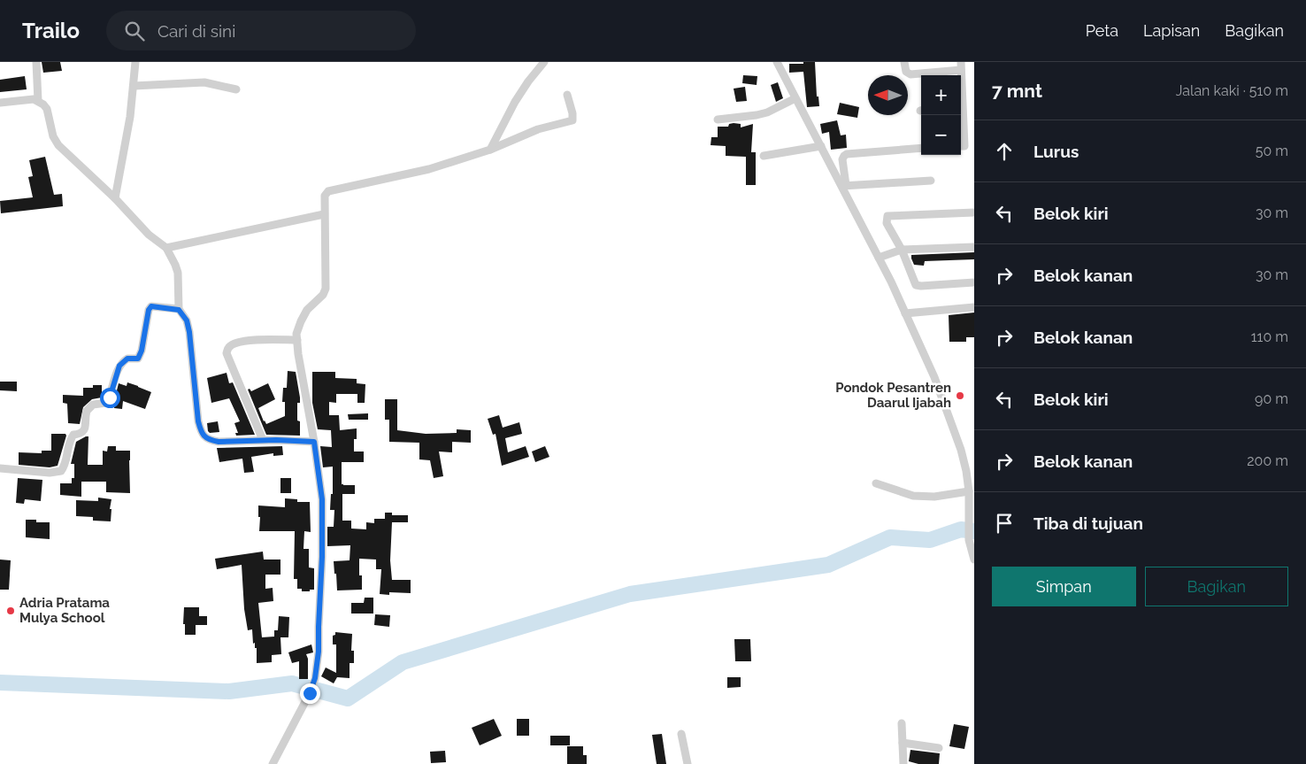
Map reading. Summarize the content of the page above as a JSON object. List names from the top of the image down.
{
  "places": ["Pondok Pesantren Daarul Ijabah", "Adria Pratama Mulya School"],
  "north": "left",
  "page": {
    "header": "Trailo",
    "search": "Cari di sini",
    "nav": ["Peta", "Lapisan", "Bagikan"],
    "heading": ["7 mnt", "Jalan kaki · 510 m"],
    "map_buttons": ["+", "−"],
    "list": [
      ["Lurus", "50 m"],
      ["Belok kiri", "30 m"],
      ["Belok kanan", "30 m"],
      ["Belok kanan", "110 m"],
      ["Belok kiri", "90 m"],
      ["Belok kanan", "200 m"],
      "Tiba di tujuan"
    ],
    "buttons": ["Simpan", "Bagikan"]
  }
}
